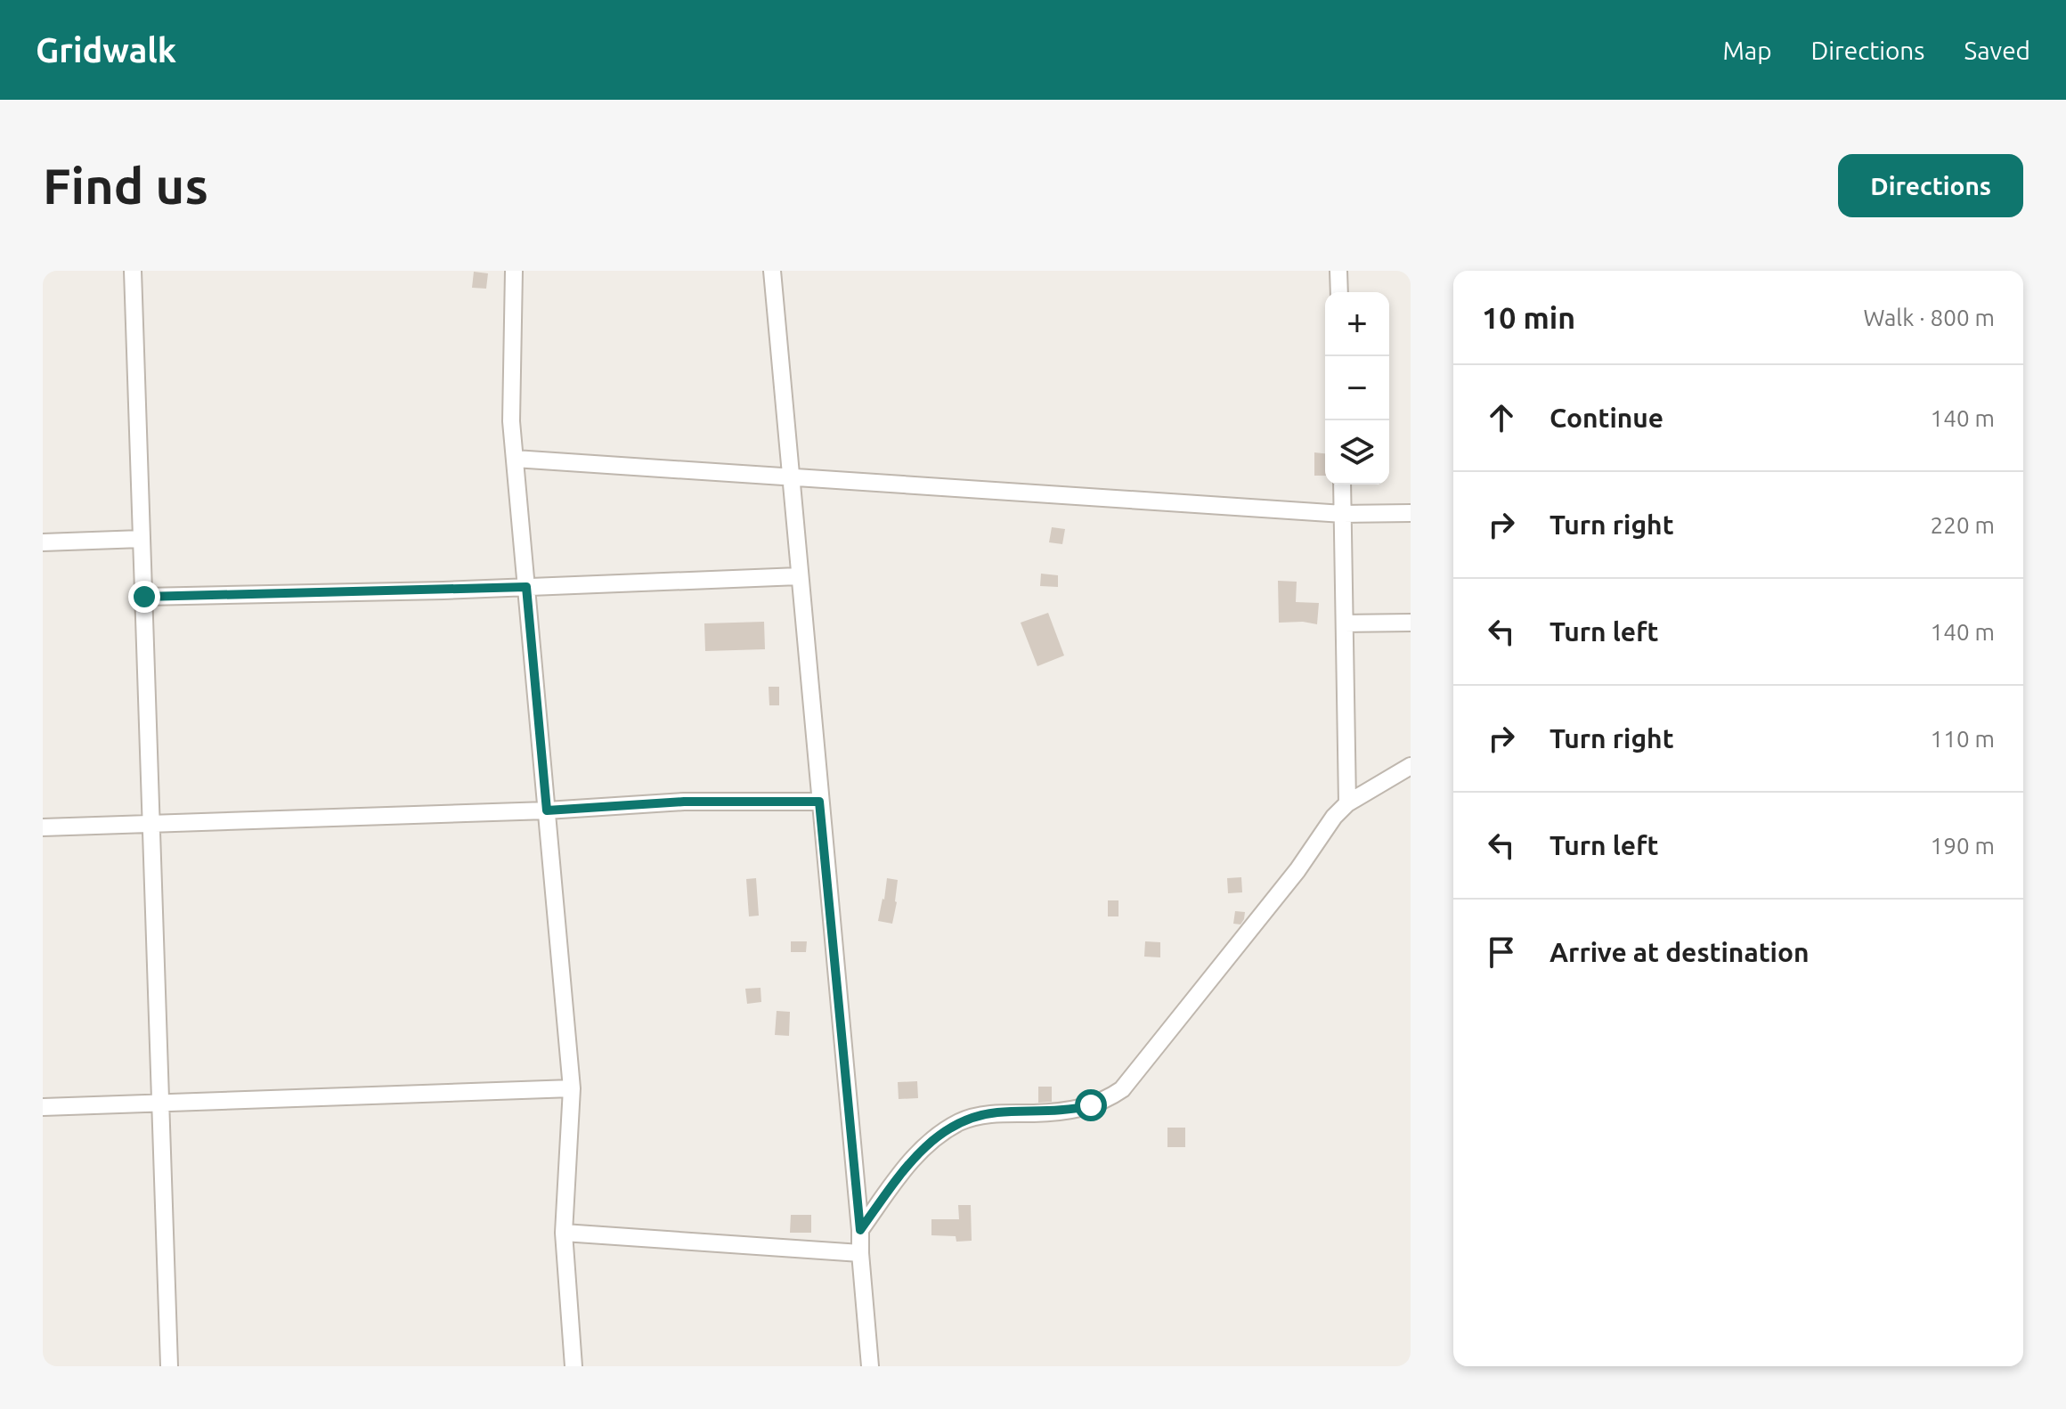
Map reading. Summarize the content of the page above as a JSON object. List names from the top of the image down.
{
  "page": {
    "header": "Gridwalk",
    "nav": ["Map", "Directions", "Saved"],
    "buttons": "Directions",
    "title": "Find us",
    "heading": ["10 min", "Walk · 800 m"],
    "map_buttons": ["+", "−"],
    "list": [
      ["Continue", "140 m"],
      ["Turn right", "220 m"],
      ["Turn left", "140 m"],
      ["Turn right", "110 m"],
      ["Turn left", "190 m"],
      "Arrive at destination"
    ]
  }
}
